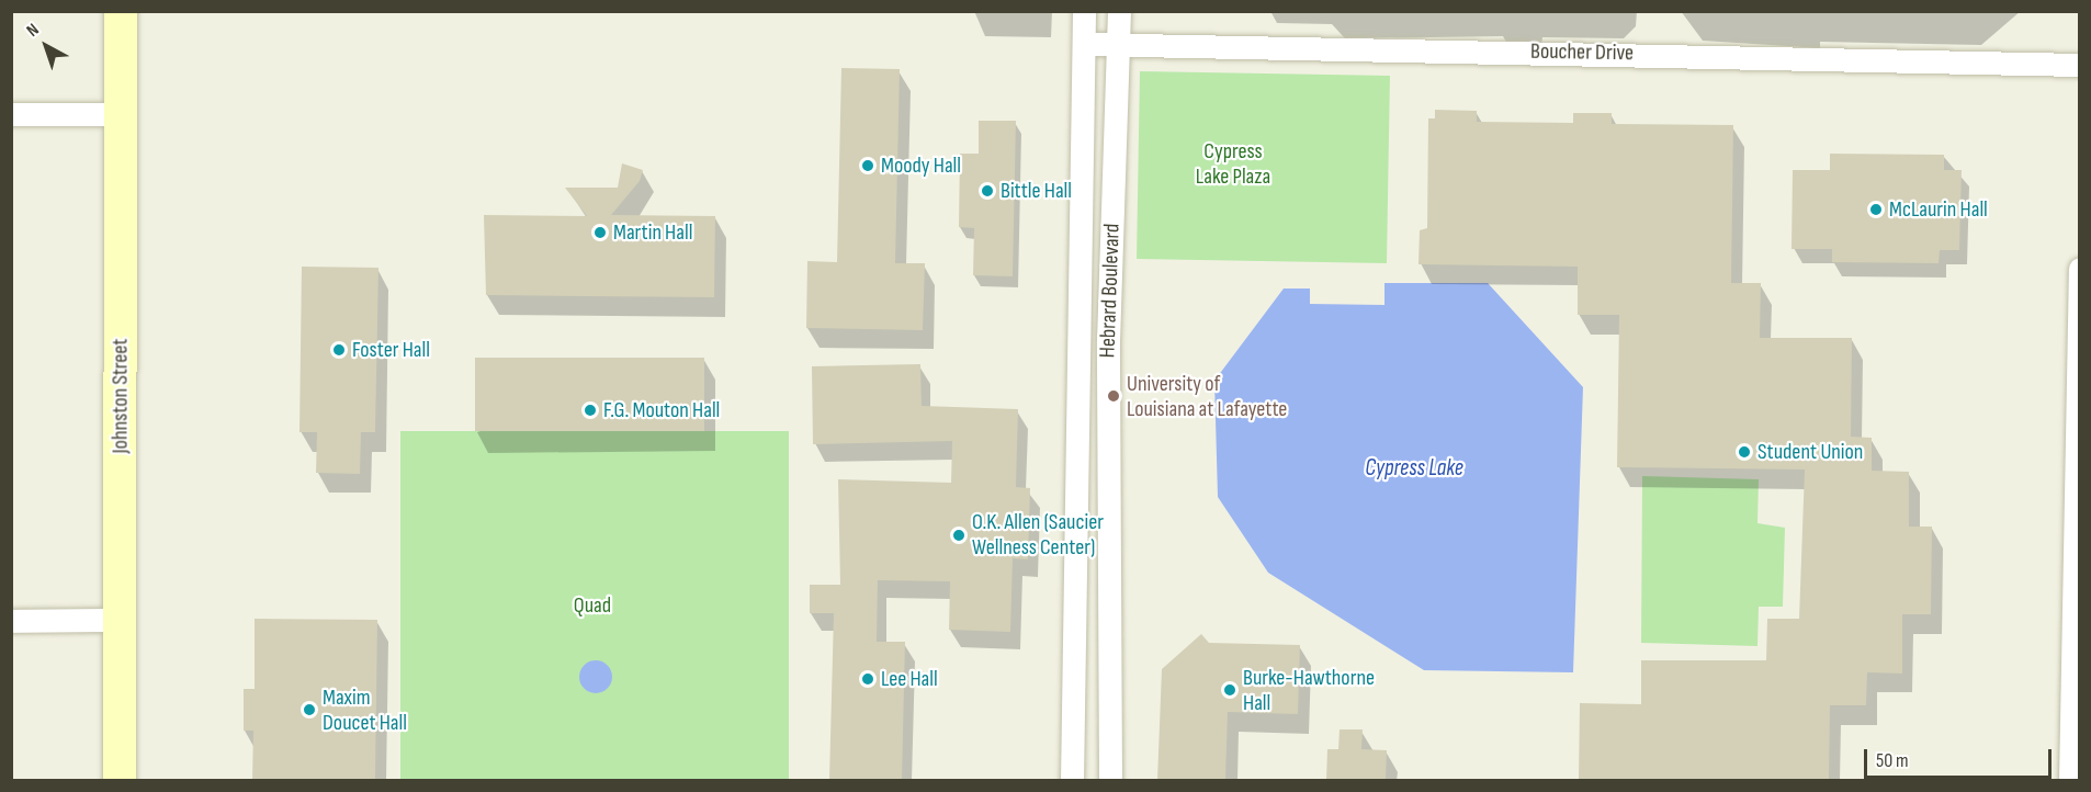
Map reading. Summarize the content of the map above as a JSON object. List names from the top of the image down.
{
  "streets": {
    "main road": ["Johnston Street"],
    "street": ["Boucher Drive", "Hebrard Boulevard"]
  },
  "crossings": [
    ["Boucher Drive", "Hebrard Boulevard"]
  ],
  "water": ["Cypress Lake"],
  "parks": ["Cypress Lake Plaza", "Quad"],
  "places": [
    "Moody Hall",
    "Bittle Hall",
    "McLaurin Hall",
    "Martin Hall",
    "Foster Hall",
    "University of Louisiana at Lafayette",
    "F.G. Mouton Hall",
    "Student Union",
    "O.K. Allen (Saucier Wellness Center)",
    "Lee Hall",
    "Burke-Hawthorne Hall",
    "Maxim Doucet Hall"
  ],
  "scale_bar": "50 m",
  "north": "top left"
}
